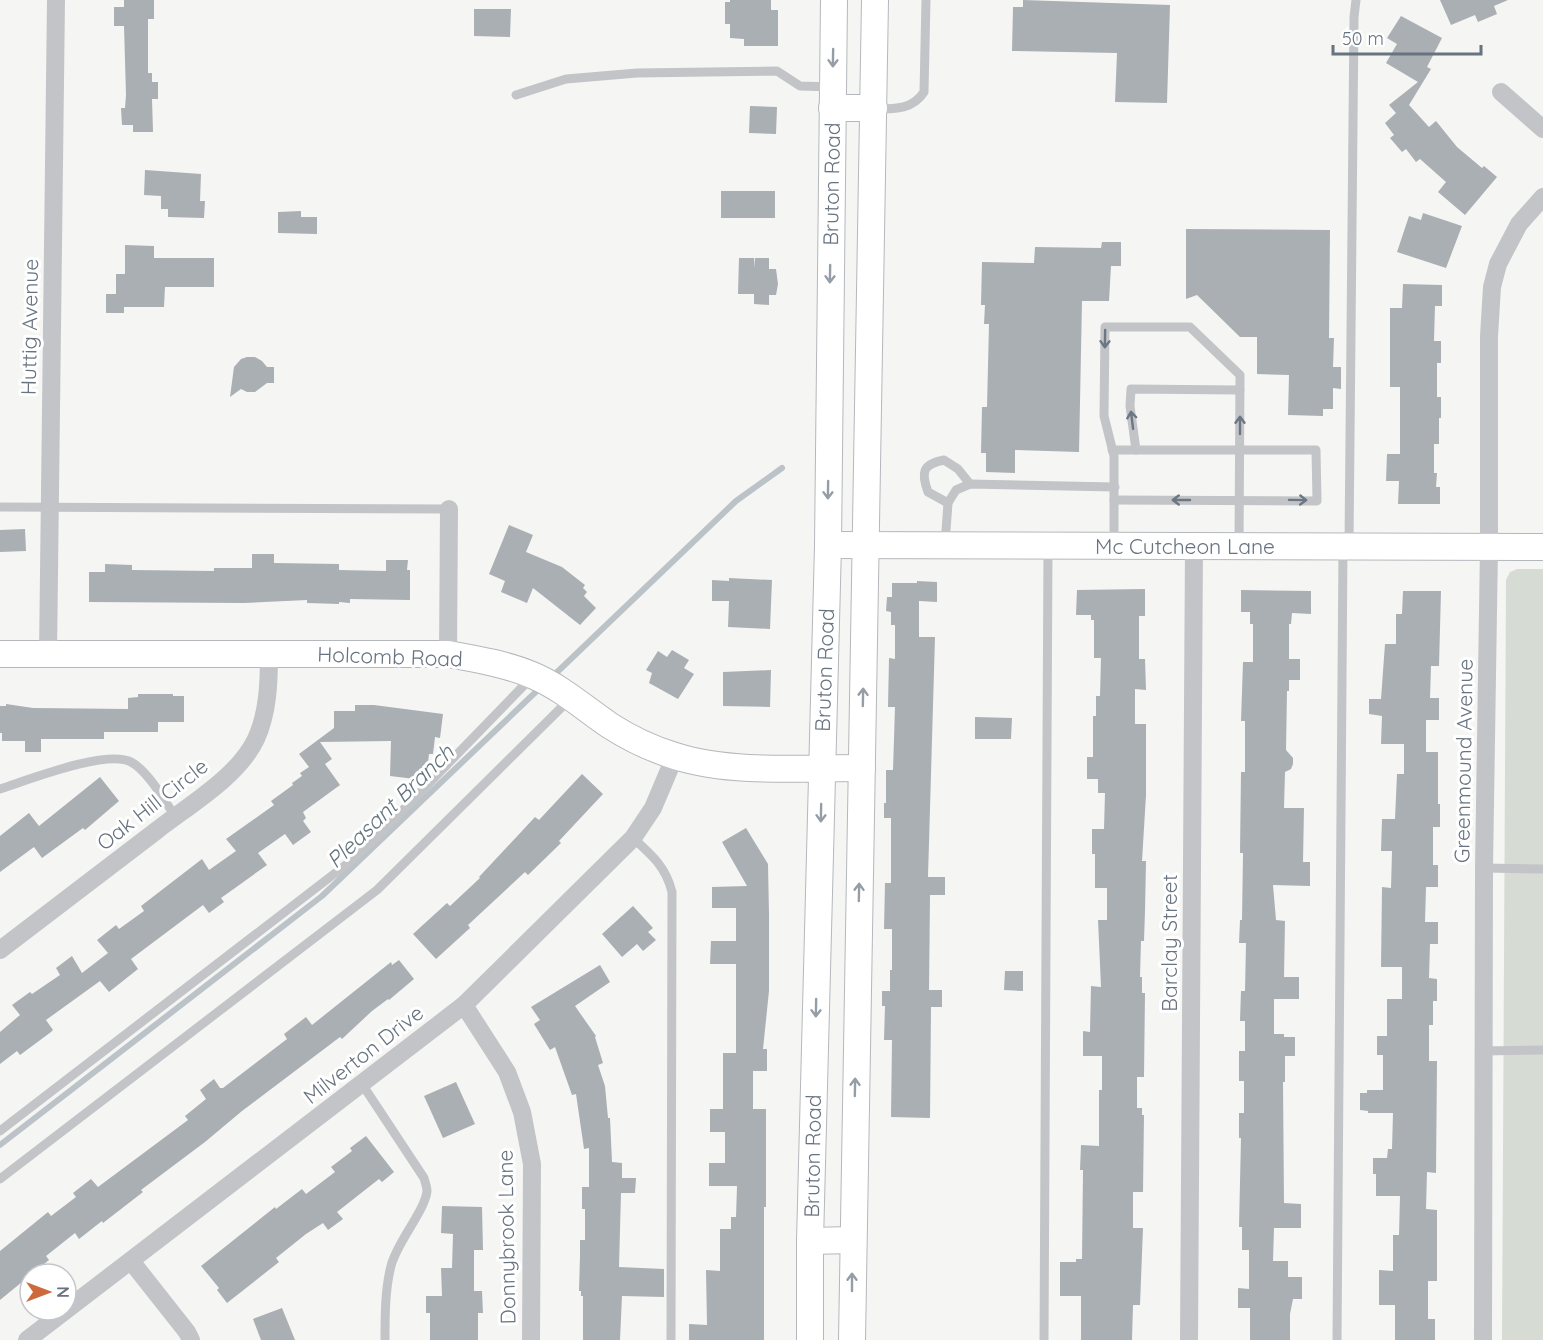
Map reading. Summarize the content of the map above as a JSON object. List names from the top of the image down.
{
  "streets": {
    "main road": ["Bruton Road", "Mc Cutcheon Lane", "Holcomb Road"],
    "street": [
      "Huttig Avenue",
      "Greenmound Avenue",
      "Oak Hill Circle",
      "Barclay Street",
      "Milverton Drive",
      "Donnybrook Lane"
    ]
  },
  "crossings": [
    ["Bruton Road", "Mc Cutcheon Lane"],
    ["Bruton Road", "Holcomb Road"],
    ["Huttig Avenue", "Holcomb Road"],
    ["Mc Cutcheon Lane", "Greenmound Avenue"],
    ["Mc Cutcheon Lane", "Barclay Street"],
    ["Holcomb Road", "Oak Hill Circle"],
    ["Holcomb Road", "Milverton Drive"],
    ["Milverton Drive", "Donnybrook Lane"]
  ],
  "water": ["Pleasant Branch"],
  "scale_bar": "50 m",
  "north": "right"
}
